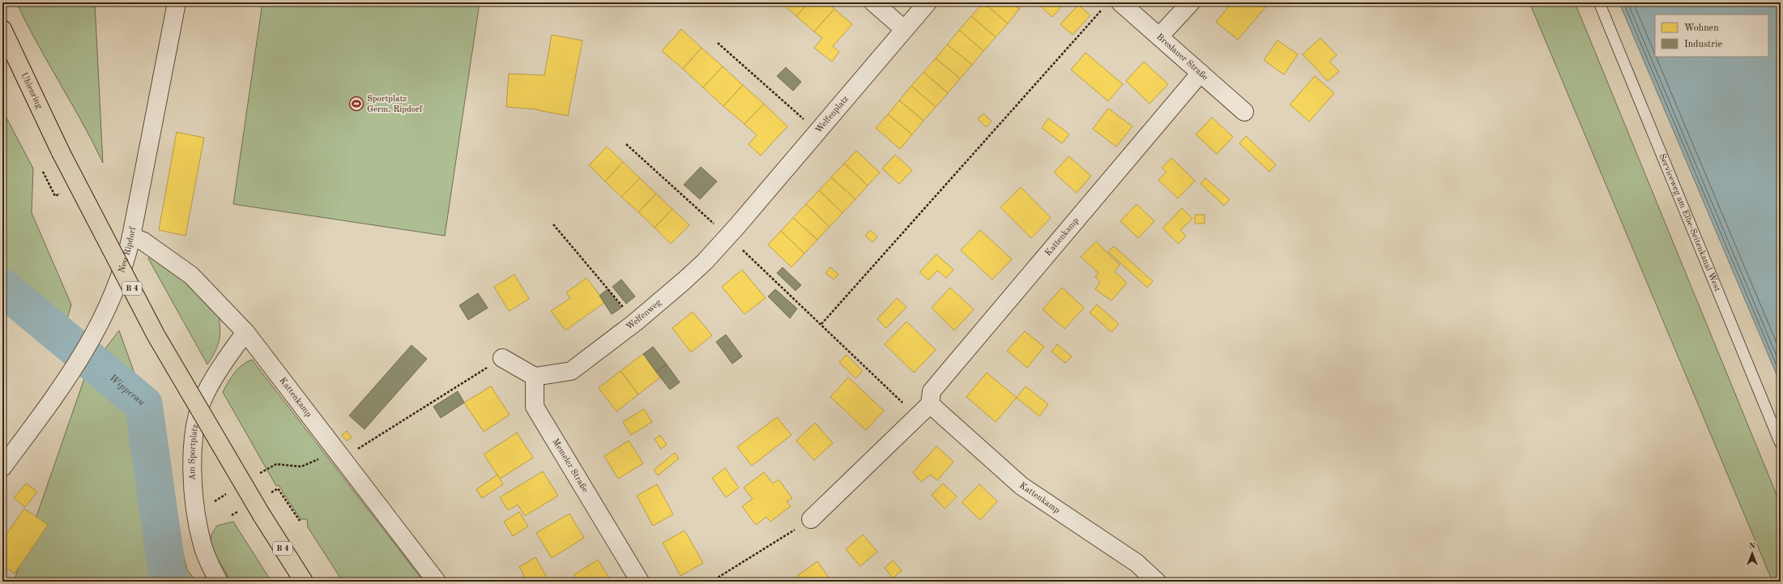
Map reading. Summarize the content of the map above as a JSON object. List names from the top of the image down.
{
  "streets": {
    "highway": ["Uhlenring", "B 4"],
    "street": [
      "Breslauer Straße",
      "Welfenplatz",
      "Kattenkamp",
      "Neu Ripdorf",
      "Welfenweg",
      "Am Sportplatz",
      "Memeler Straße"
    ],
    "lane": ["Serviceweg am Elbe-Seitenkanal West"]
  },
  "crossings": [
    ["Breslauer Straße", "Kattenkamp"],
    ["Welfenplatz", "Welfenweg"],
    ["Kattenkamp", "Neu Ripdorf"],
    ["Kattenkamp", "Am Sportplatz"],
    ["Welfenweg", "Memeler Straße"]
  ],
  "water": ["Wipperau"],
  "places": {
    "sports": ["Sportplatz Germ. Ripdorf"]
  },
  "legend": ["Wohnen", "Industrie"],
  "north": "top"
}
